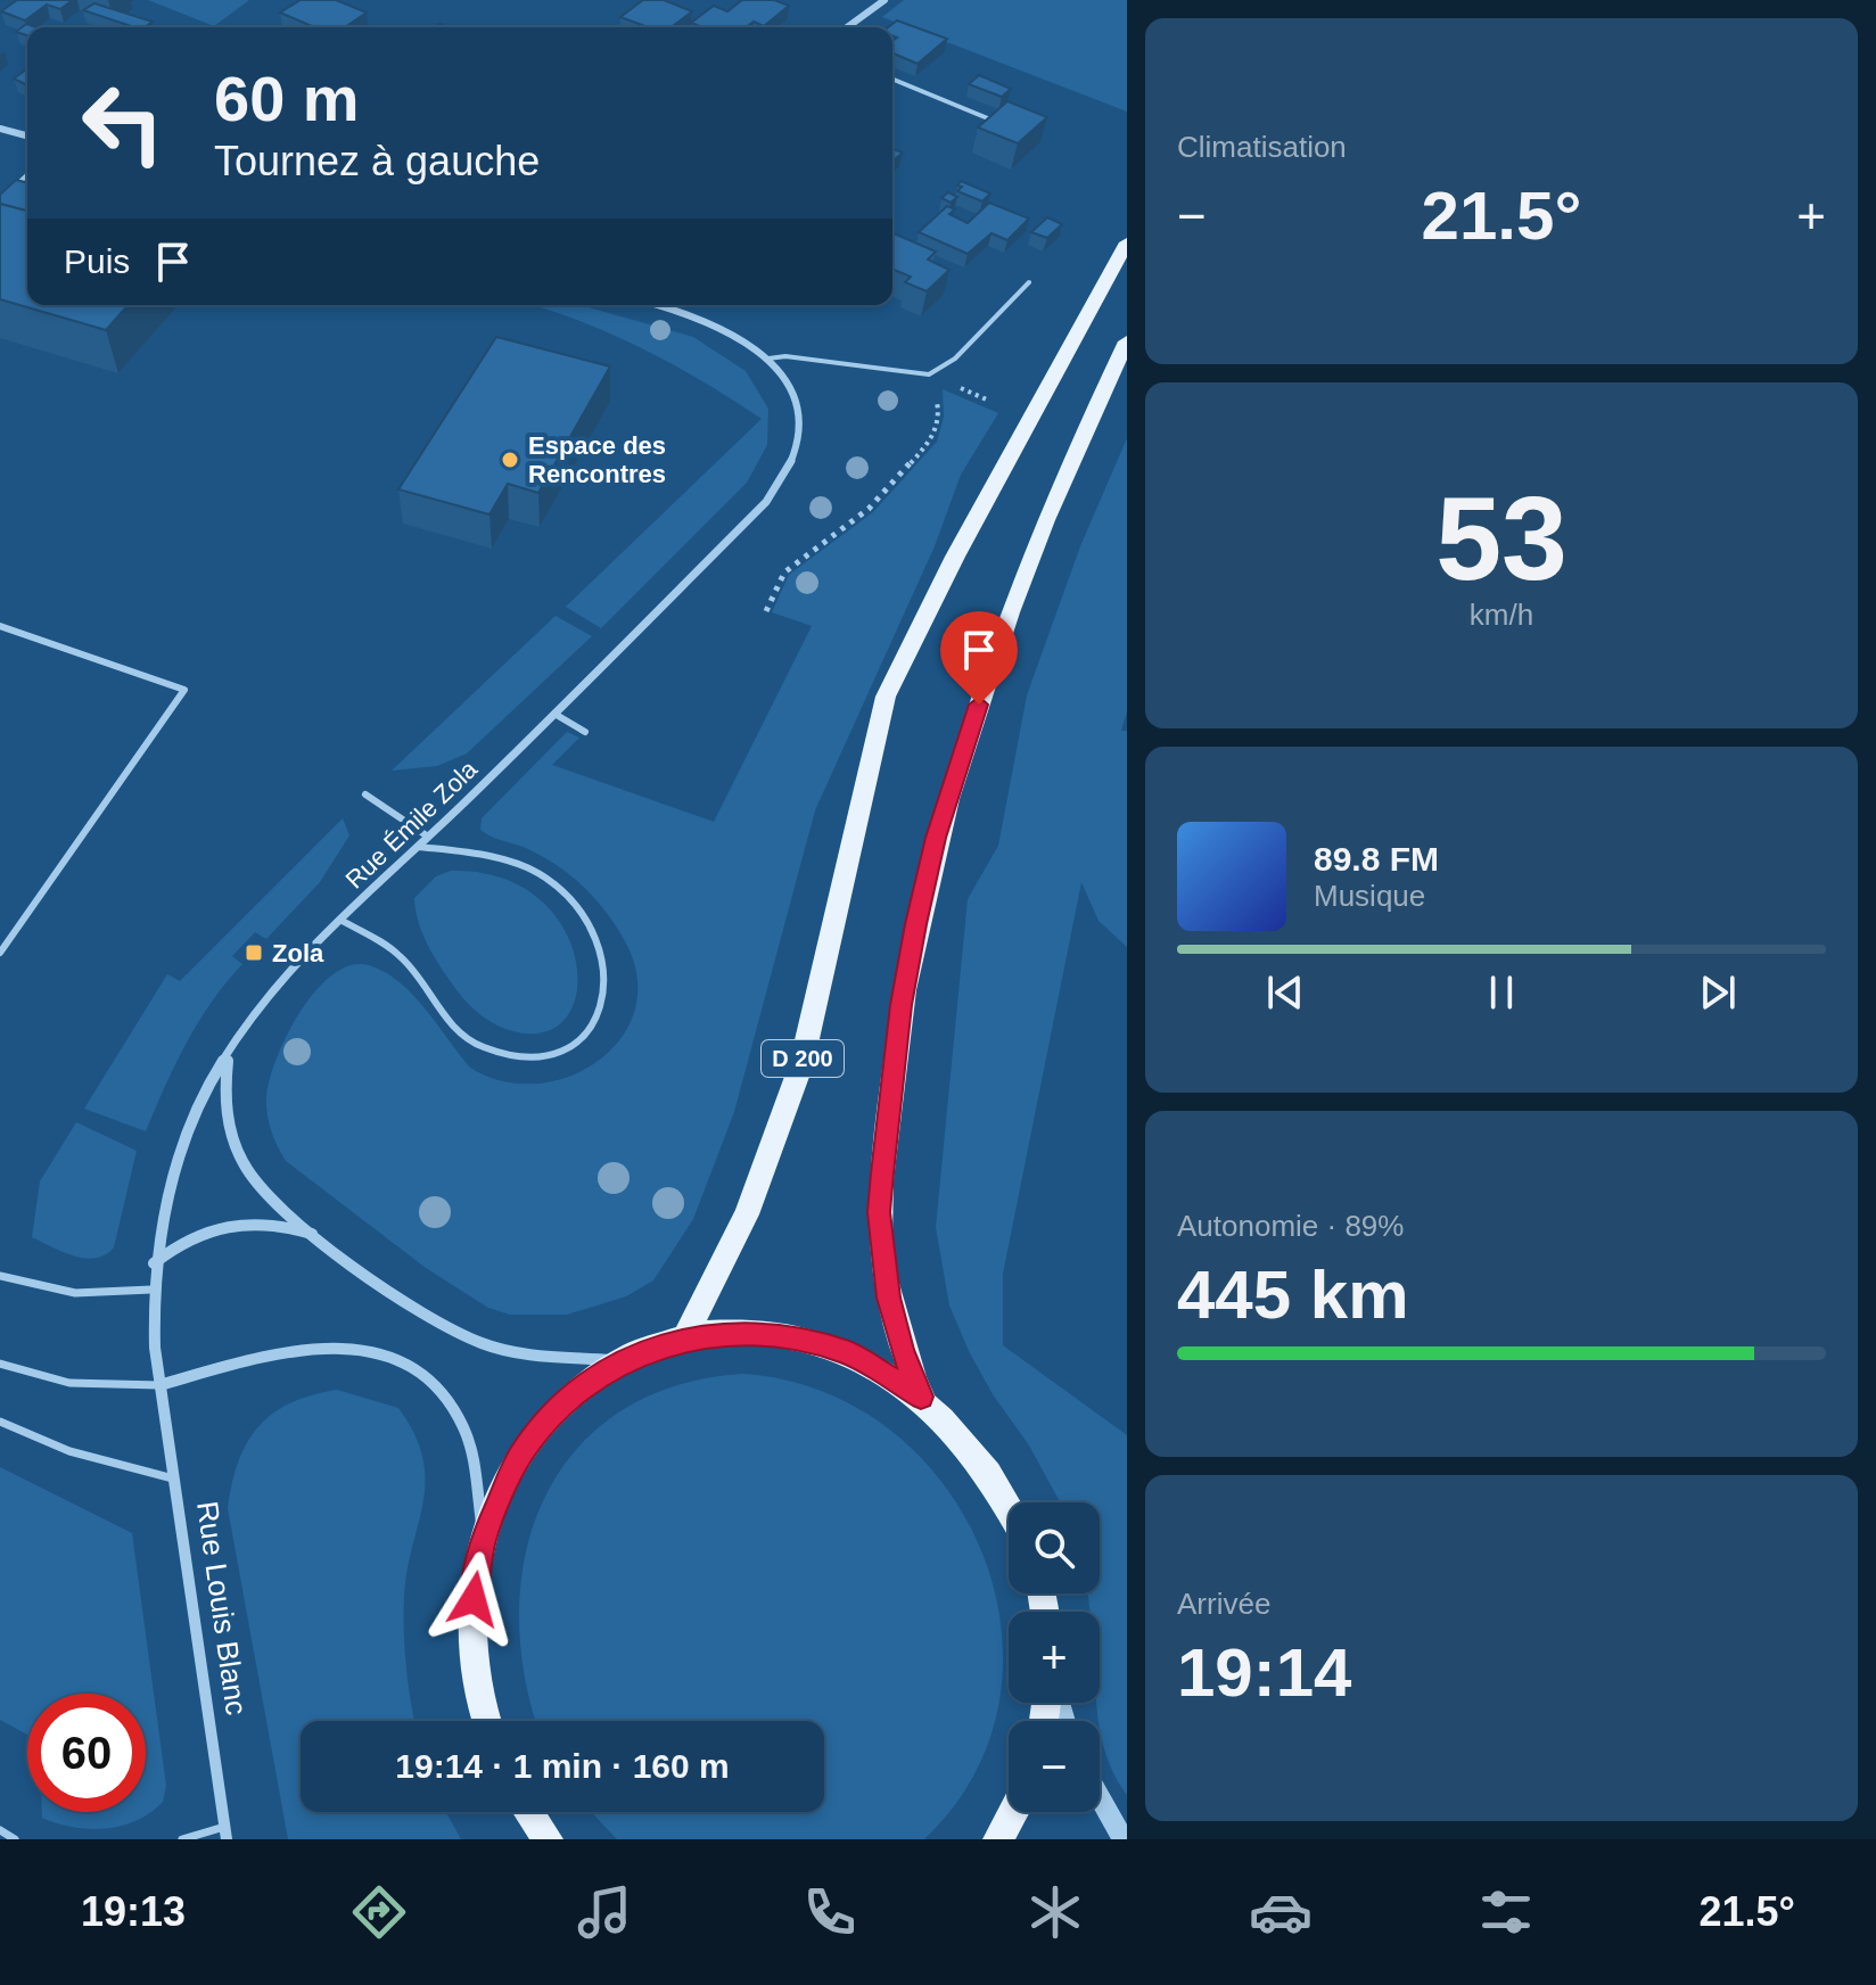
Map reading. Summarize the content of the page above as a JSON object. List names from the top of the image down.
{
  "streets": {
    "main road": ["D 200"],
    "street": ["Rue Émile Zola", "Rue Louis Blanc"]
  },
  "crossings": [
    ["Rue Émile Zola", "Rue Louis Blanc"]
  ],
  "places": {
    "other": ["Espace des Rencontres"],
    "transit": ["Zola"]
  },
  "page": {
    "tile": [
      "Climatisation",
      ["53", "km/h"],
      ["Autonomie · 89%", "445 km"],
      ["Arrivée", "19:14"]
    ],
    "turn": ["60 m", "Tournez à gauche"],
    "heat": ["−", "21.5°", "+"],
    "then": "Puis",
    "song": ["89.8 FM", "Musique"],
    "map_buttons": ["+", "−"],
    "limit": "60",
    "trip": "19:14 · 1 min · 160 m",
    "tabs": ["19:13", "21.5°"]
  }
}
